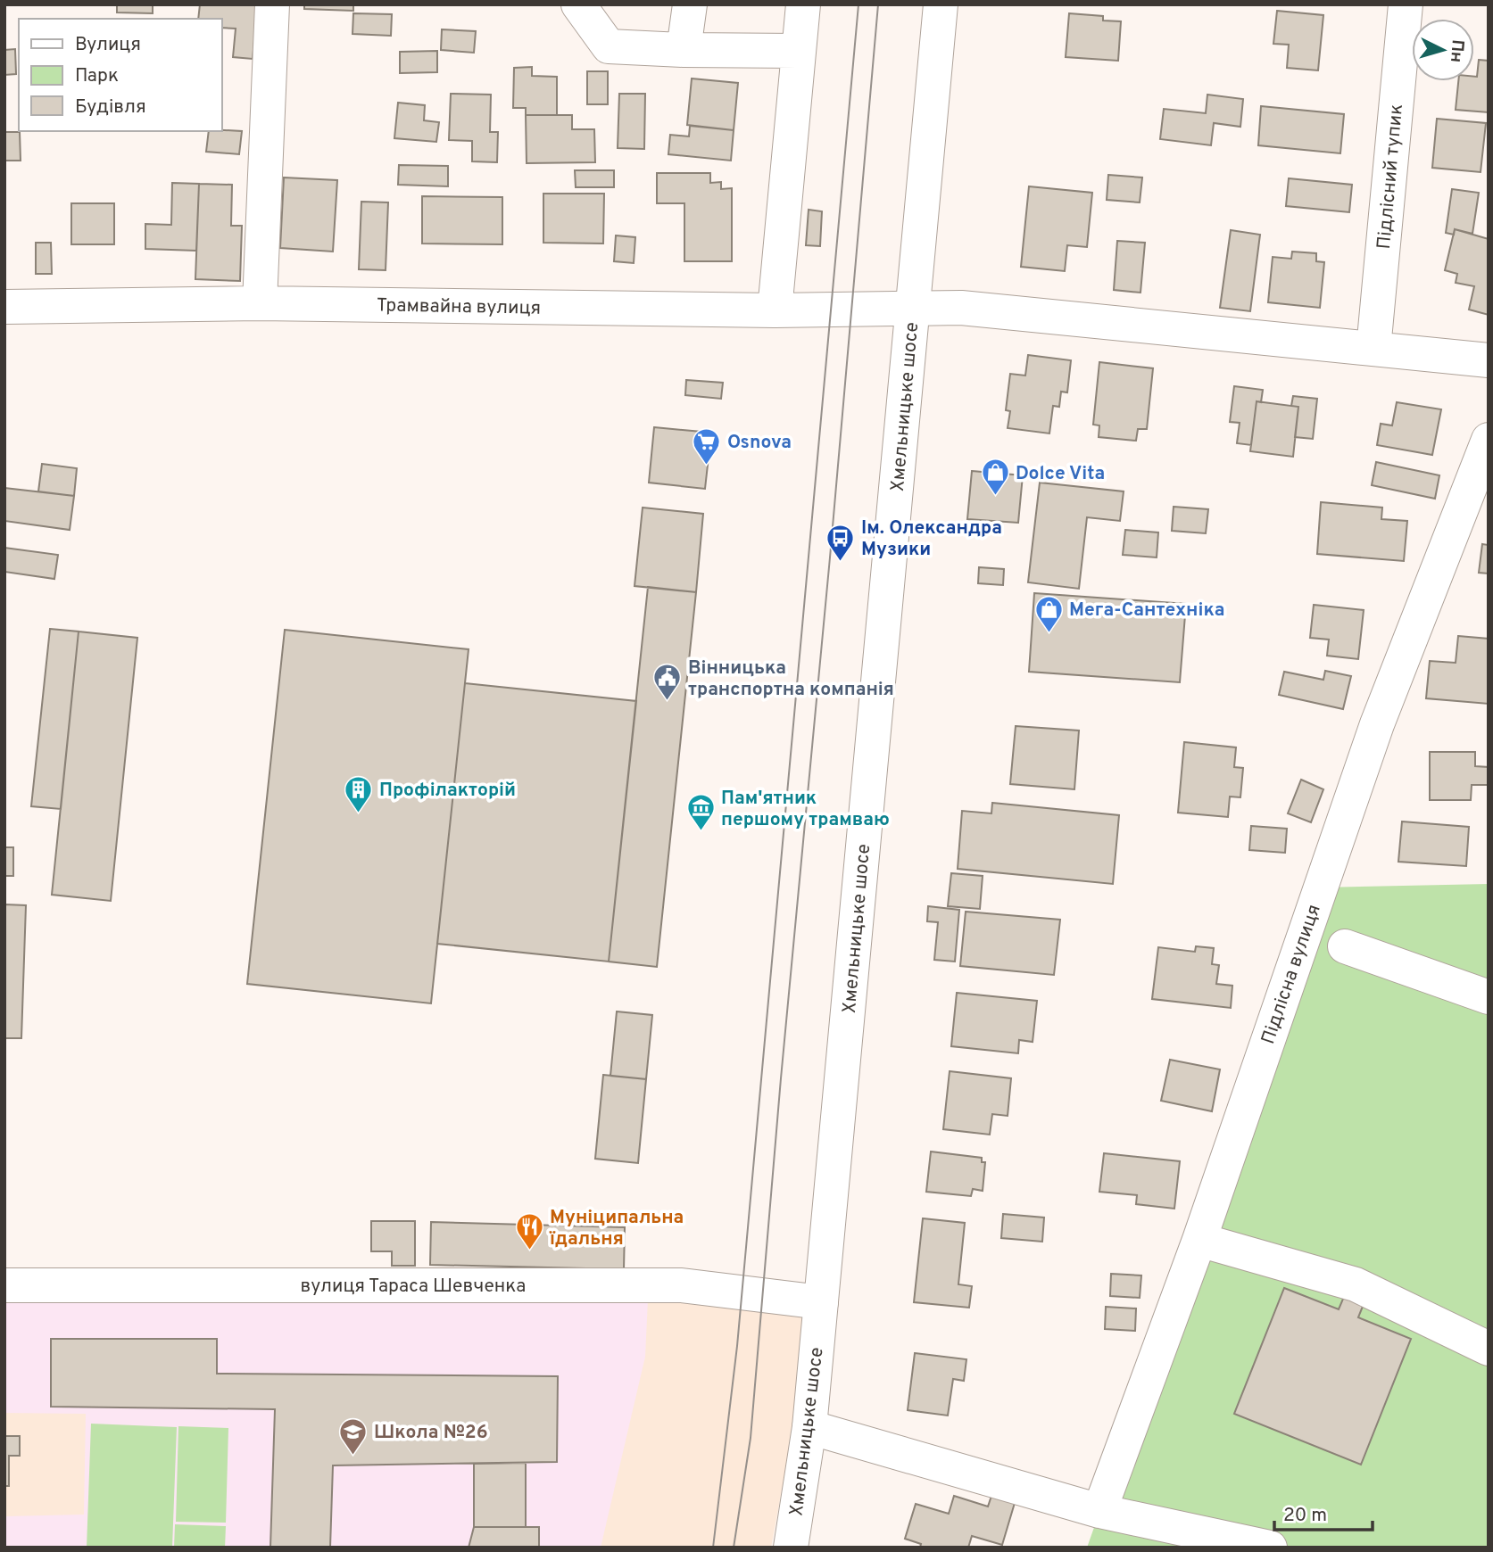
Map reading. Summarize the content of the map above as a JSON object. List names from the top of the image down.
{
  "streets": {
    "street": [
      "Підлісний тупик",
      "Трамвайна вулиця",
      "Хмельницьке шосе",
      "Підлісна вулиця",
      "вулиця Тараса Шевченка"
    ]
  },
  "crossings": [
    ["Підлісний тупик", "Хмельницьке шосе"],
    ["Трамвайна вулиця", "Хмельницьке шосе"],
    ["Хмельницьке шосе", "вулиця Тараса Шевченка"]
  ],
  "places": {
    "supermarket": ["Osnova"],
    "shop": ["Dolce Vita", "Мега-Сантехніка"],
    "bus stop": ["Ім. Олександра Музики"],
    "public building": ["Вінницька транспортна компанія"],
    "building": ["Профілакторій"],
    "museum": ["Пам'ятник першому трамваю"],
    "restaurant": ["Муніципальна їдальня"],
    "school or university": ["Школа №26"]
  },
  "legend": ["Вулиця", "Парк", "Будівля"],
  "scale_bar": "20 m",
  "north": "right"
}
